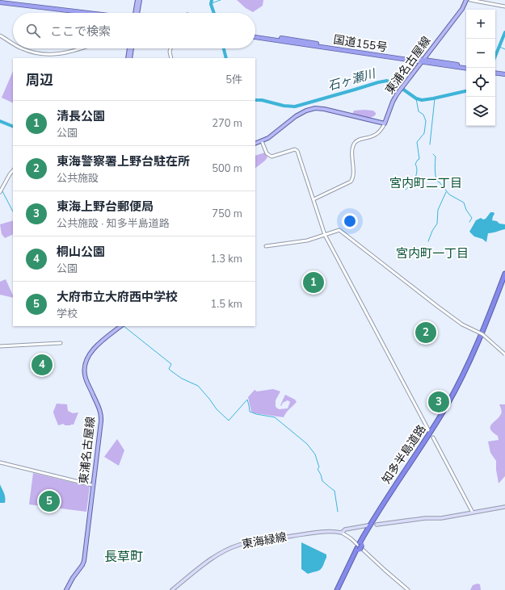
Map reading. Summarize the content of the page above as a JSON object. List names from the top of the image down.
{
  "streets": {
    "highway": ["国道155号", "知多半島道路"],
    "main road": ["東浦名古屋線", "東海緑線"]
  },
  "crossings": [
    ["国道155号", "東浦名古屋線"]
  ],
  "districts": ["宮内町二丁目", "宮内町一丁目", "長草町"],
  "water": ["石ヶ瀬川"],
  "page": {
    "map_buttons": ["+", "−"],
    "search": "ここで検索",
    "heading": ["周辺", "5件"],
    "list": [
      {
        "mark": "1",
        "name": "清長公園",
        "note": "公園",
        "value": "270 m"
      },
      {
        "mark": "2",
        "name": "東海警察署上野台駐在所",
        "note": "公共施設",
        "value": "500 m"
      },
      {
        "mark": "3",
        "name": "東海上野台郵便局",
        "note": "公共施設 · 知多半島道路",
        "value": "750 m"
      },
      {
        "mark": "4",
        "name": "桐山公園",
        "note": "公園",
        "value": "1.3 km"
      },
      {
        "mark": "5",
        "name": "大府市立大府西中学校",
        "note": "学校",
        "value": "1.5 km"
      }
    ],
    "pins": [
      "1",
      "2",
      "4",
      "3",
      "5"
    ]
  }
}
